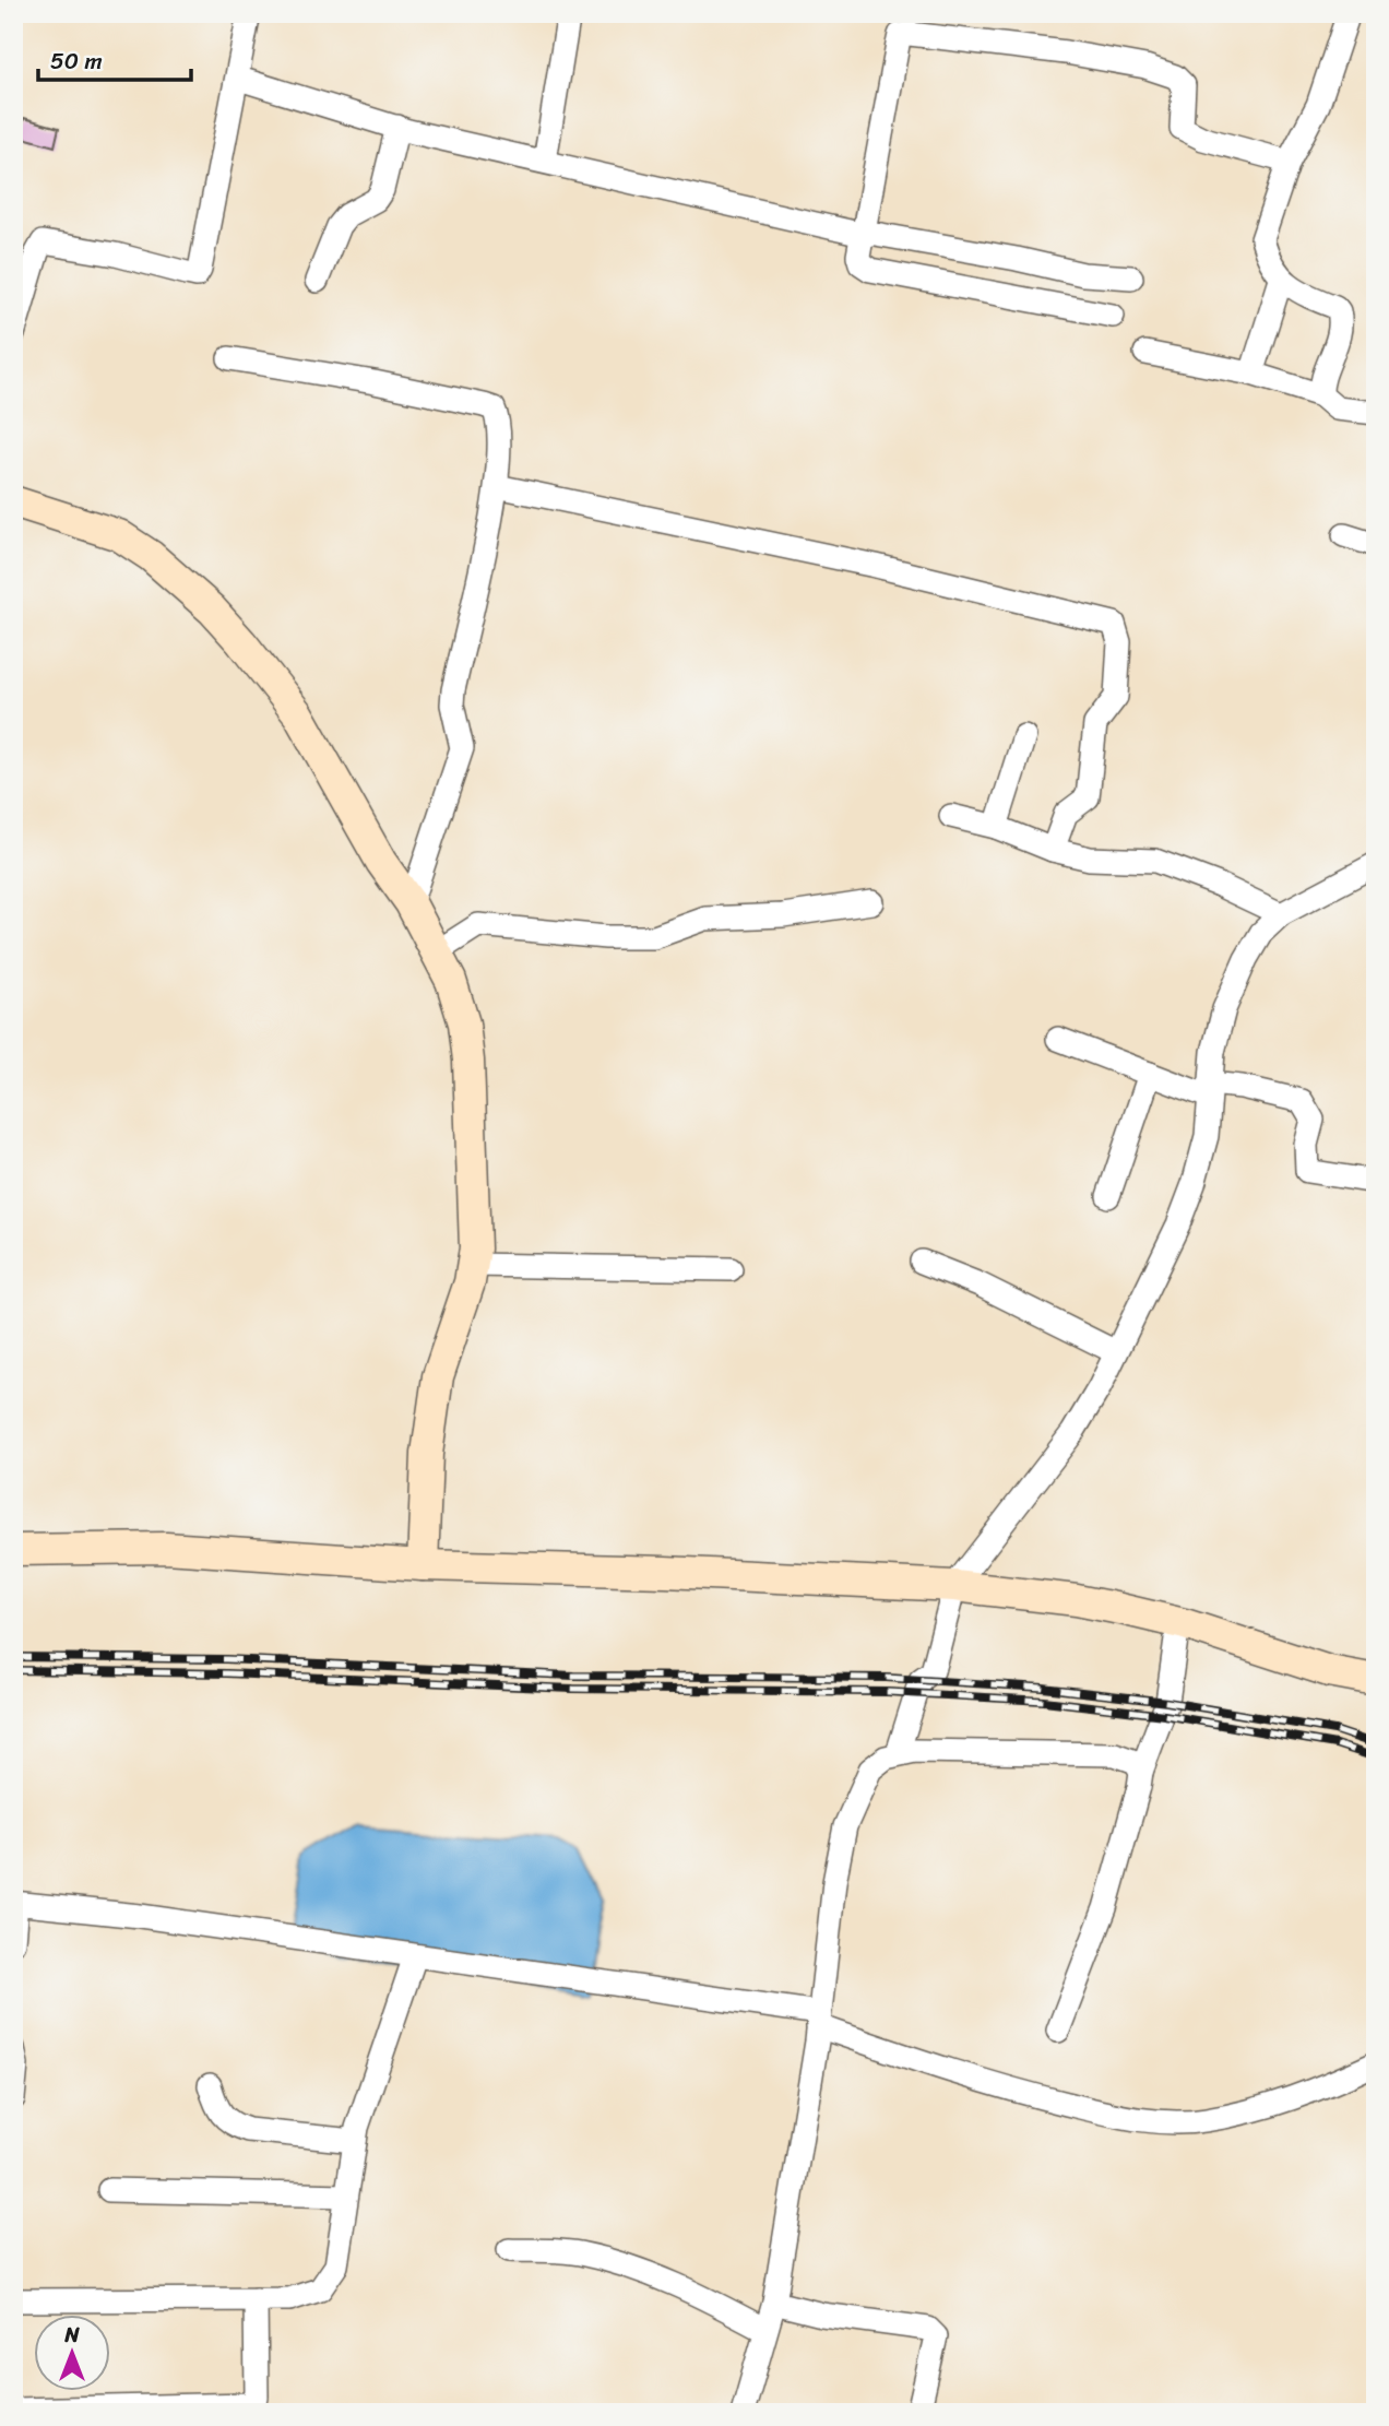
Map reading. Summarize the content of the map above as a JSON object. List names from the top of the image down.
{
  "scale_bar": "50 m",
  "north": "top"
}
